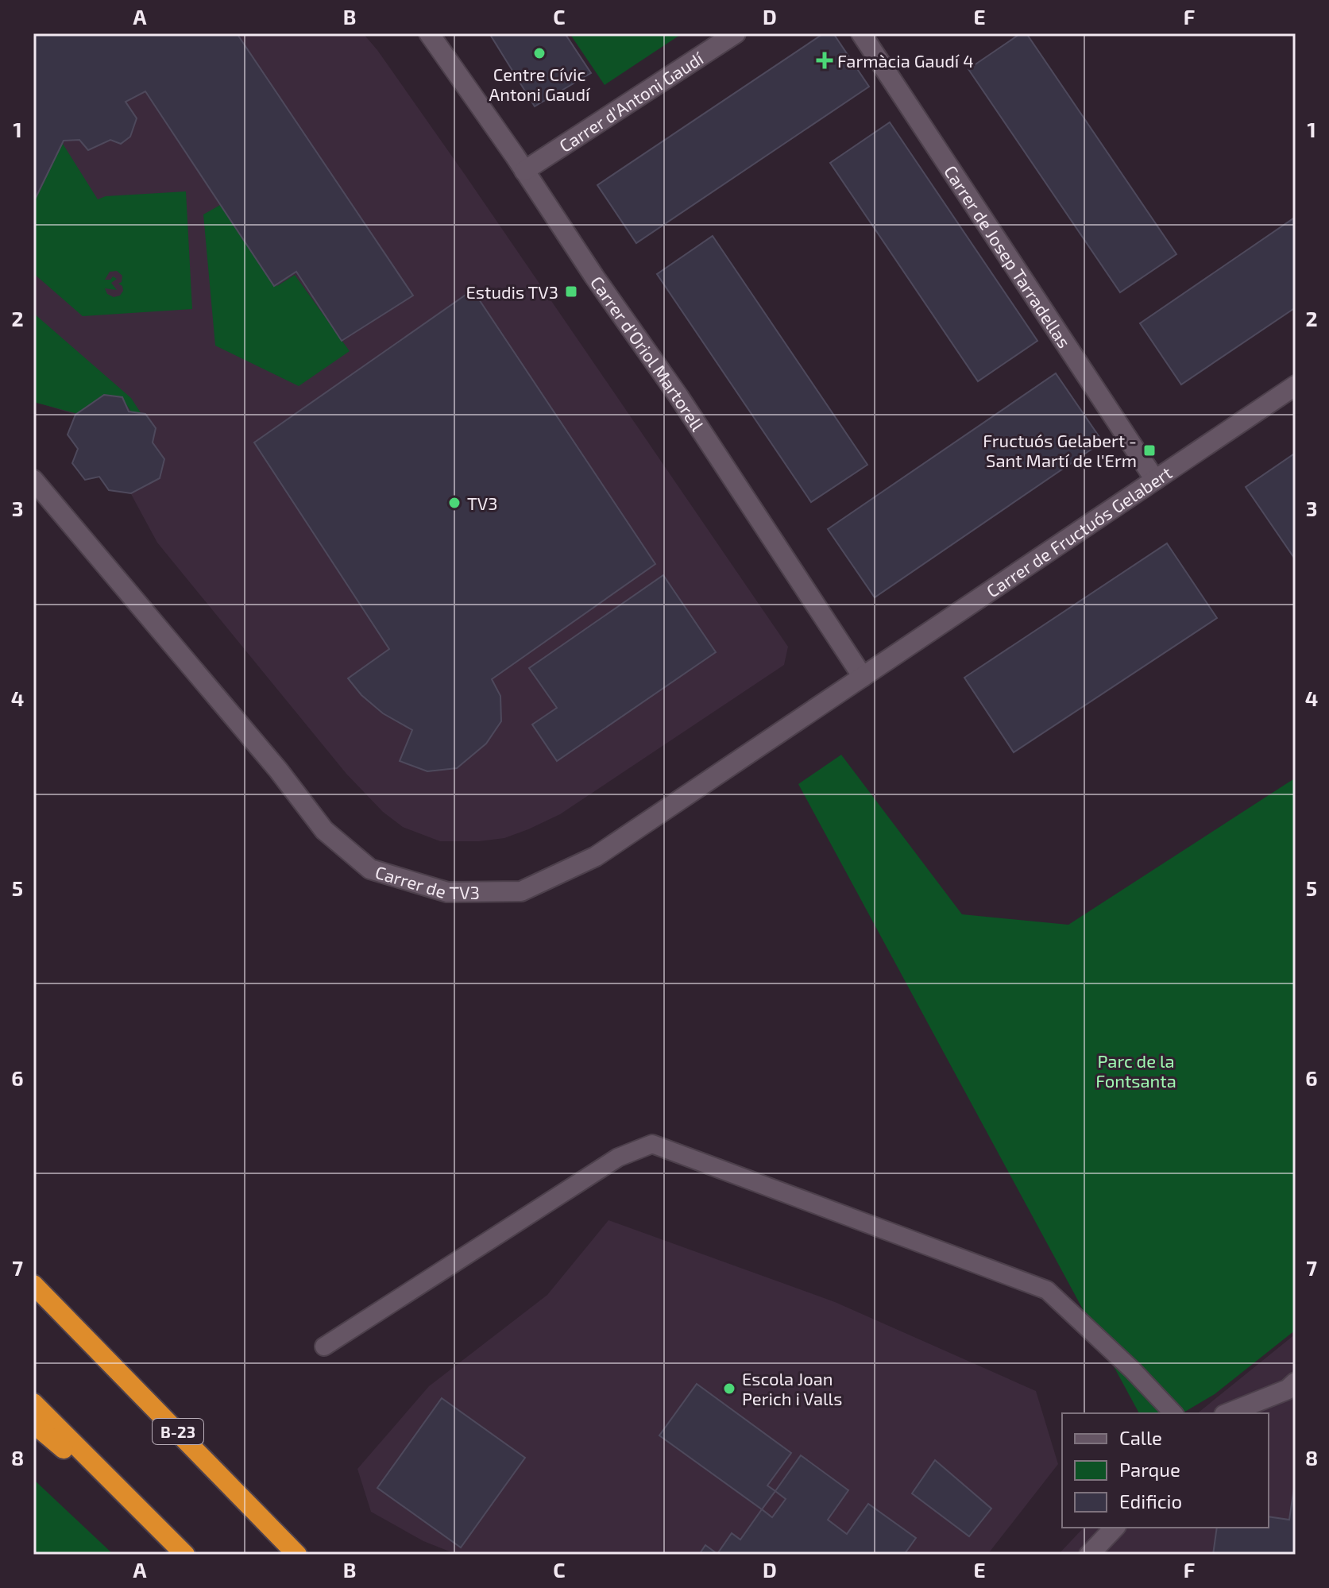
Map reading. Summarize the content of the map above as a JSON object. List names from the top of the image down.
{
  "streets": {
    "highway": ["B-23"],
    "street": [
      "Carrer d'Antoni Gaudí",
      "Carrer de Josep Tarradellas",
      "Carrer d'Oriol Martorell",
      "Carrer de Fructuós Gelabert",
      "Carrer de TV3"
    ]
  },
  "crossings": [
    ["Carrer d'Antoni Gaudí", "Carrer d'Oriol Martorell"],
    ["Carrer de Josep Tarradellas", "Carrer de Fructuós Gelabert"],
    ["Carrer d'Oriol Martorell", "Carrer de Fructuós Gelabert"],
    ["Carrer d'Oriol Martorell", "Carrer de TV3"],
    ["Carrer de Fructuós Gelabert", "Carrer de TV3"]
  ],
  "parks": ["Parc de la Fontsanta"],
  "places": {
    "other": ["Centre Cívic Antoni Gaudí", "TV3", "Escola Joan Perich i Valls"],
    "health": ["Farmàcia Gaudí 4"],
    "transit": ["Estudis TV3", "Fructuós Gelabert - Sant Martí de l'Erm"]
  },
  "legend": ["Calle", "Parque", "Edificio"],
  "grid": {
    "columns": [
      "A",
      "B",
      "C",
      "D",
      "E",
      "F"
    ],
    "rows": [
      "1",
      "2",
      "3",
      "4",
      "5",
      "6",
      "7",
      "8"
    ]
  }
}
